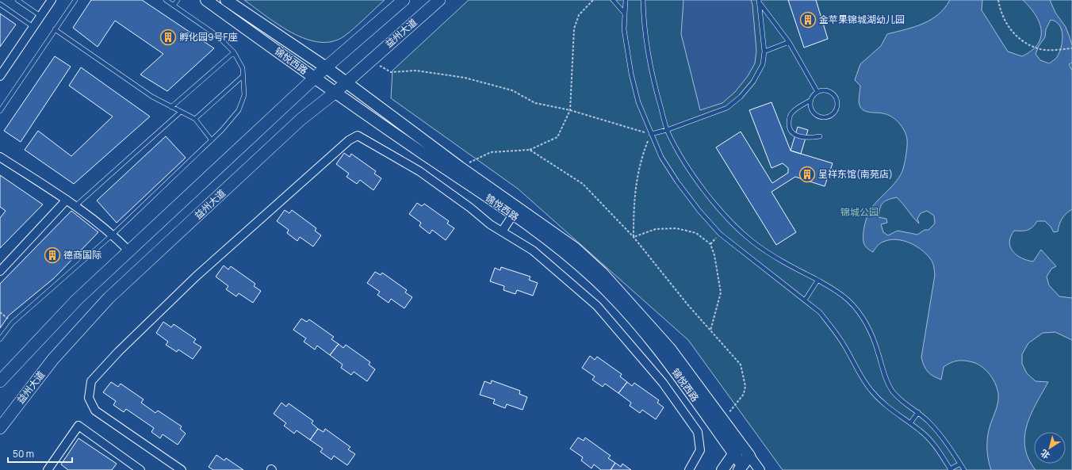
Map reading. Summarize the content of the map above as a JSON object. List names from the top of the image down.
{
  "streets": {
    "main road": ["益州大道", "锦悦西路"]
  },
  "crossings": [
    ["益州大道", "锦悦西路"]
  ],
  "parks": ["锦城公园"],
  "places": {
    "building": [
      "金苹果锦城湖幼儿园",
      "孵化园9号F座",
      "呈祥东馆(南苑店)",
      "德商国际"
    ]
  },
  "scale_bar": "50 m",
  "north": "bottom left"
}
